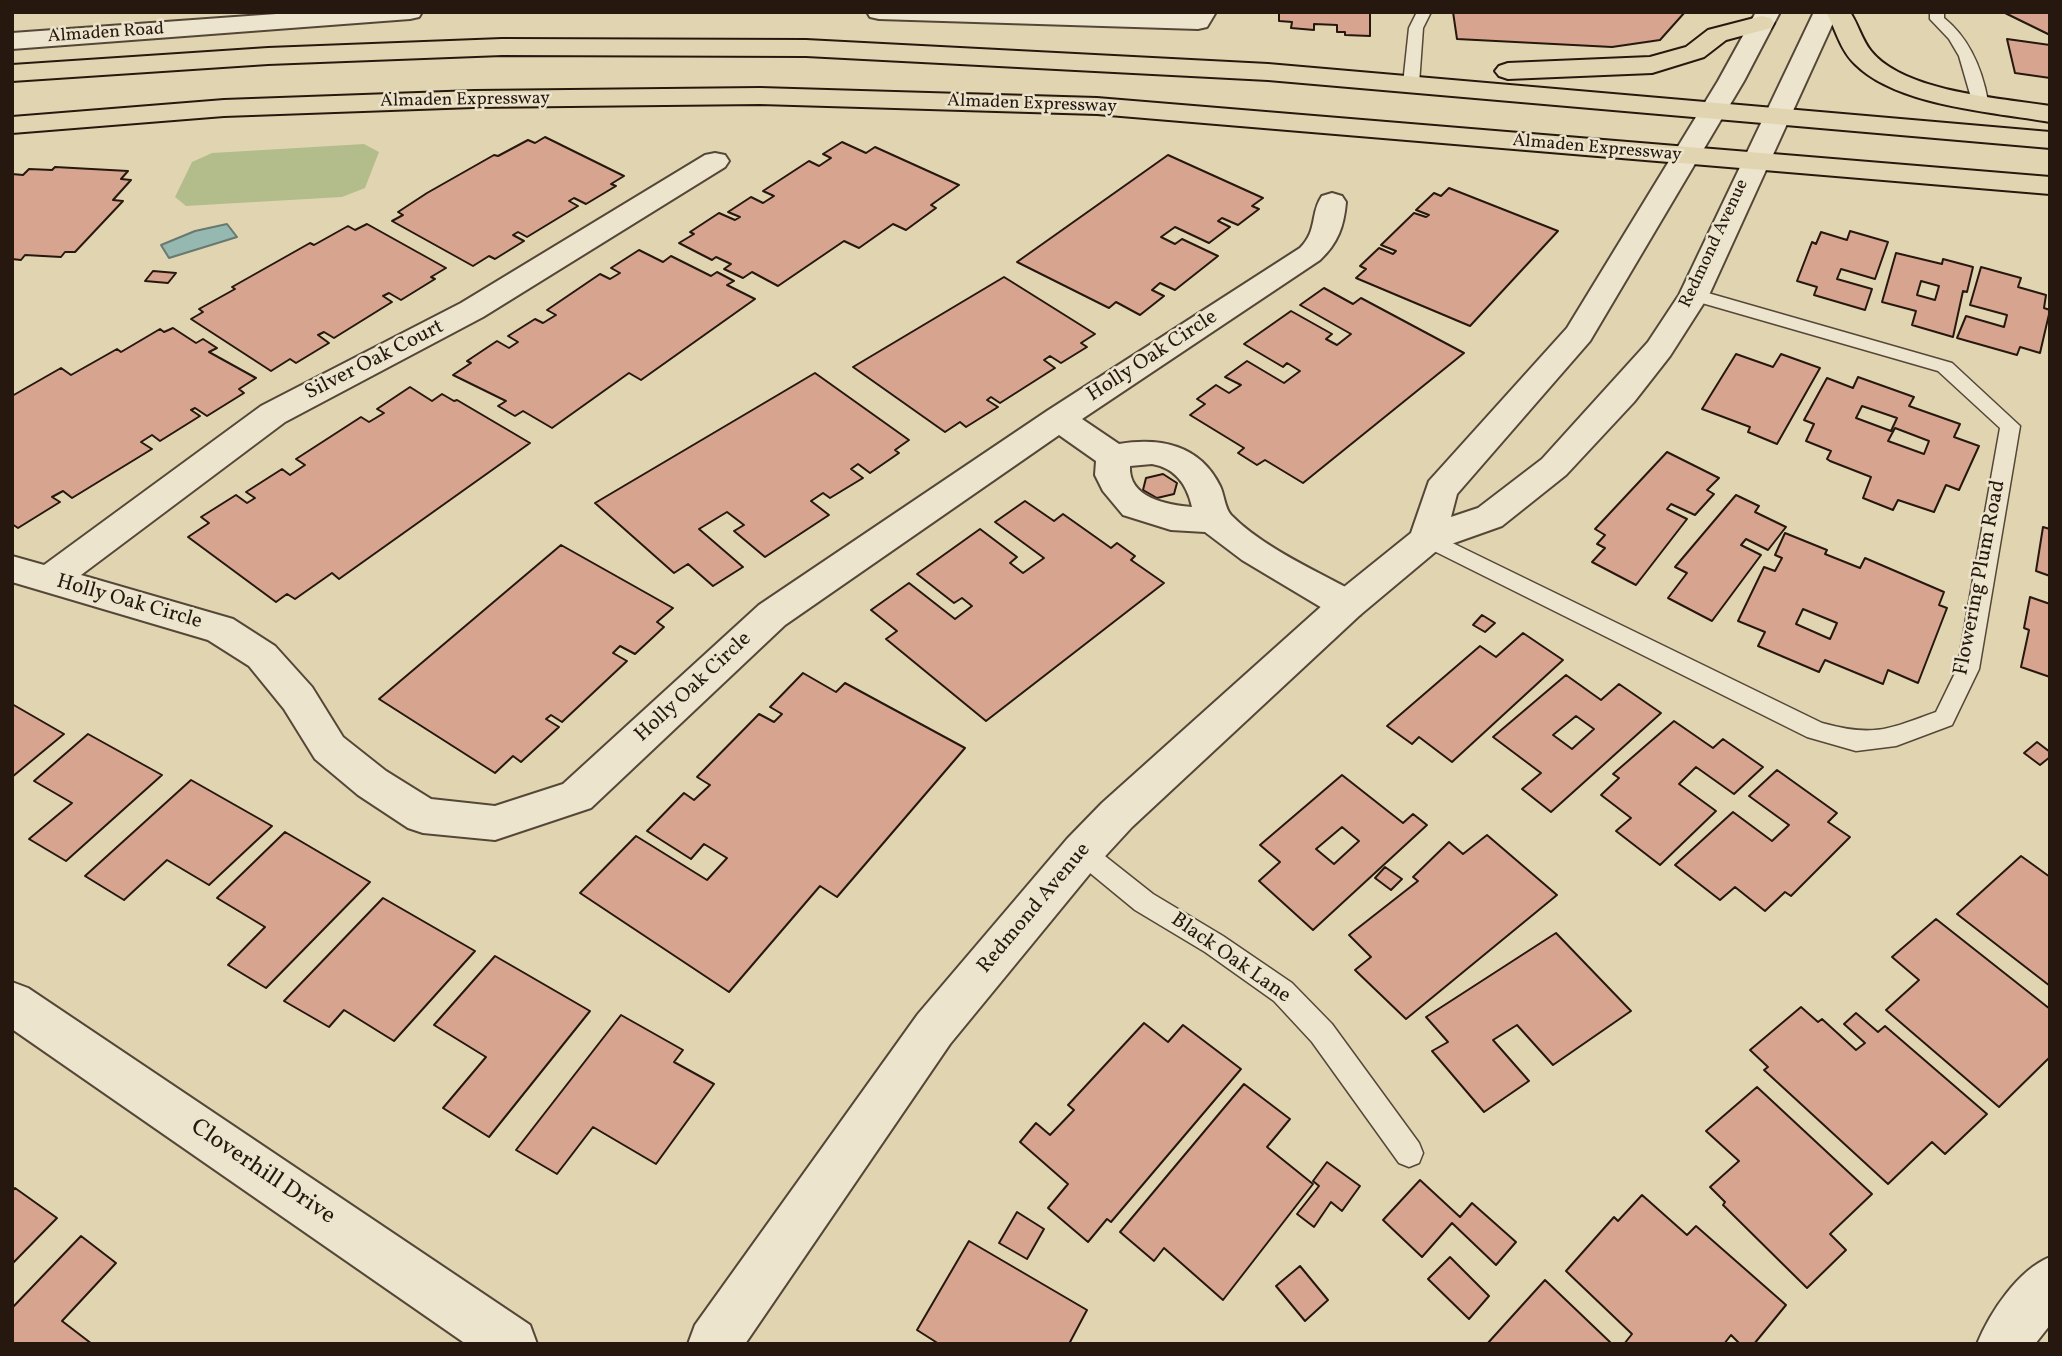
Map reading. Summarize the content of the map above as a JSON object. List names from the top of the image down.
{
  "streets": {
    "main road": ["Almaden Expressway"],
    "street": [
      "Almaden Road",
      "Redmond Avenue",
      "Holly Oak Circle",
      "Silver Oak Court",
      "Cloverhill Drive"
    ],
    "lane": ["Flowering Plum Road", "Black Oak Lane"]
  },
  "crossings": [
    ["Almaden Expressway", "Redmond Avenue"],
    ["Redmond Avenue", "Flowering Plum Road"],
    ["Redmond Avenue", "Black Oak Lane"],
    ["Holly Oak Circle", "Silver Oak Court"]
  ]
}
